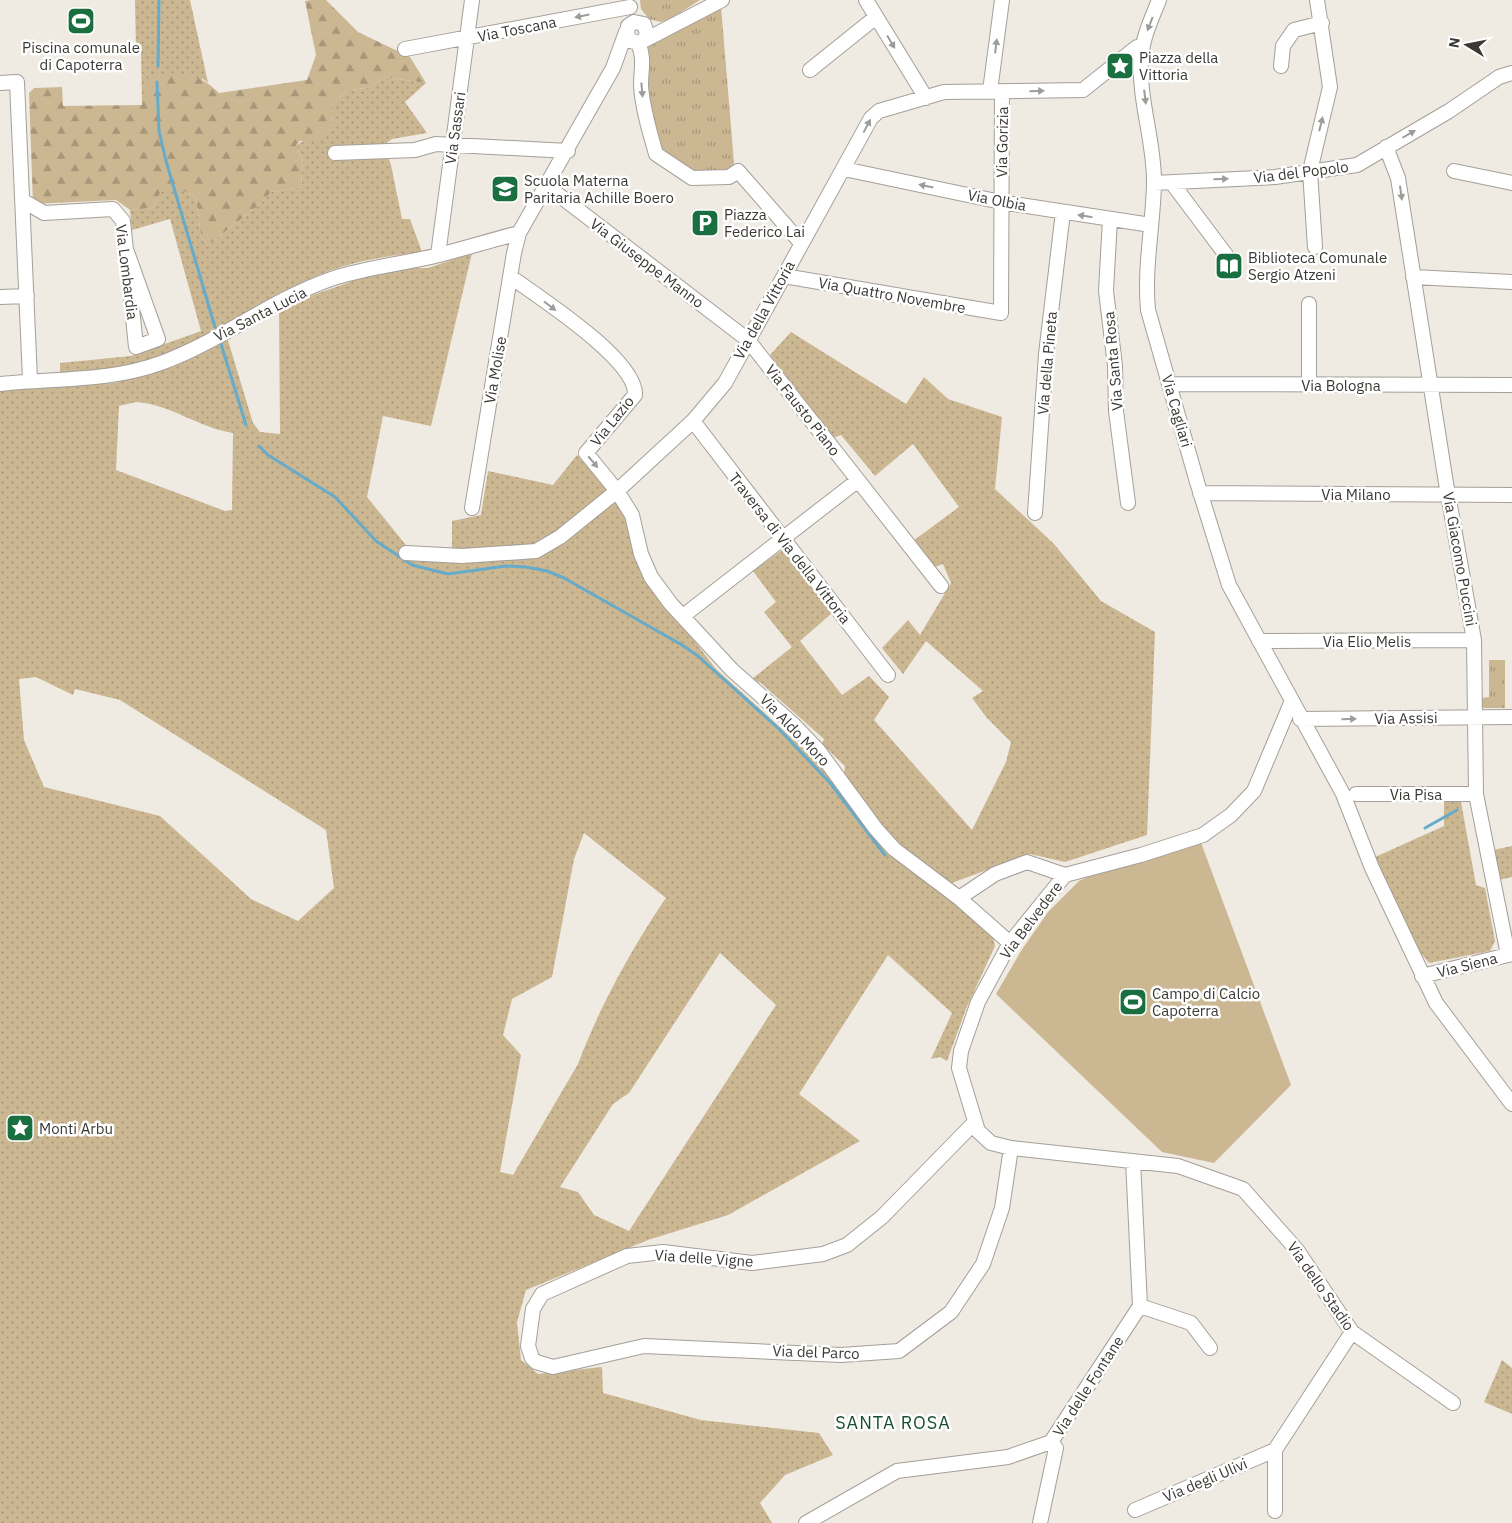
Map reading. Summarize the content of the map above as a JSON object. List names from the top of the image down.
{
  "streets": {
    "street": [
      "Via Toscana",
      "Via Sassari",
      "Via Gorizia",
      "Via del Popolo",
      "Via Olbia",
      "Via Giuseppe Manno",
      "Via Lombardia",
      "Via Quattro Novembre",
      "Via della Vittoria",
      "Via Santa Lucia",
      "Via Santa Rosa",
      "Via della Pineta",
      "Via Molise",
      "Via Bologna",
      "Via Fausto Piano",
      "Via Cagliari",
      "Via Lazio",
      "Via Milano",
      "Traversa di Via della Vittoria",
      "Via Giacomo Puccini",
      "Via Elio Melis",
      "Via Assisi",
      "Via Aldo Moro",
      "Via Pisa",
      "Via Belvedere",
      "Via Siena",
      "Via delle Vigne",
      "Via dello Stadio",
      "Via del Parco",
      "Via delle Fontane",
      "Via degli Ulivi"
    ]
  },
  "crossings": [
    ["Via Toscana", "Via Sassari"],
    ["Via Sassari", "Via Santa Lucia"],
    ["Via Gorizia", "Via Olbia"],
    ["Via Gorizia", "Via Quattro Novembre"],
    ["Via Gorizia", "Via della Vittoria"],
    ["Via del Popolo", "Via Cagliari"],
    ["Via del Popolo", "Via Giacomo Puccini"],
    ["Via Olbia", "Via della Vittoria"],
    ["Via Olbia", "Via Santa Rosa"],
    ["Via Olbia", "Via della Pineta"],
    ["Via Olbia", "Via Cagliari"],
    ["Via Giuseppe Manno", "Via della Vittoria"],
    ["Via Giuseppe Manno", "Via Fausto Piano"],
    ["Via Quattro Novembre", "Via della Vittoria"],
    ["Via della Vittoria", "Via Fausto Piano"],
    ["Via della Vittoria", "Via Cagliari"],
    ["Via della Vittoria", "Via Lazio"],
    ["Via della Vittoria", "Traversa di Via della Vittoria"],
    ["Via della Vittoria", "Via Aldo Moro"],
    ["Via Santa Lucia", "Via Molise"],
    ["Via Molise", "Via Lazio"],
    ["Via Bologna", "Via Cagliari"],
    ["Via Bologna", "Via Giacomo Puccini"],
    ["Via Cagliari", "Via Milano"],
    ["Via Cagliari", "Via Elio Melis"],
    ["Via Cagliari", "Via Assisi"],
    ["Via Cagliari", "Via Pisa"],
    ["Via Cagliari", "Via Belvedere"],
    ["Via Cagliari", "Via Siena"],
    ["Via Lazio", "Via Aldo Moro"],
    ["Via Milano", "Via Giacomo Puccini"],
    ["Via Giacomo Puccini", "Via Elio Melis"],
    ["Via Giacomo Puccini", "Via Assisi"],
    ["Via Giacomo Puccini", "Via Pisa"],
    ["Via Giacomo Puccini", "Via Siena"],
    ["Via Aldo Moro", "Via Belvedere"],
    ["Via Belvedere", "Via delle Vigne"],
    ["Via Belvedere", "Via dello Stadio"],
    ["Via Belvedere", "Via del Parco"],
    ["Via delle Vigne", "Via del Parco"]
  ],
  "one_way": ["Via del Popolo", "Via Olbia", "Via Assisi"],
  "districts": ["SANTA ROSA"],
  "places": {
    "sports": ["Piscina comunale di Capoterra", "Campo di Calcio Capoterra"],
    "place": ["Piazza della Vittoria", "Monti Arbu"],
    "school or university": ["Scuola Materna Paritaria Achille Boero"],
    "parking": ["Piazza Federico Lai"],
    "library": ["Biblioteca Comunale Sergio Atzeni"]
  },
  "north": "left"
}
